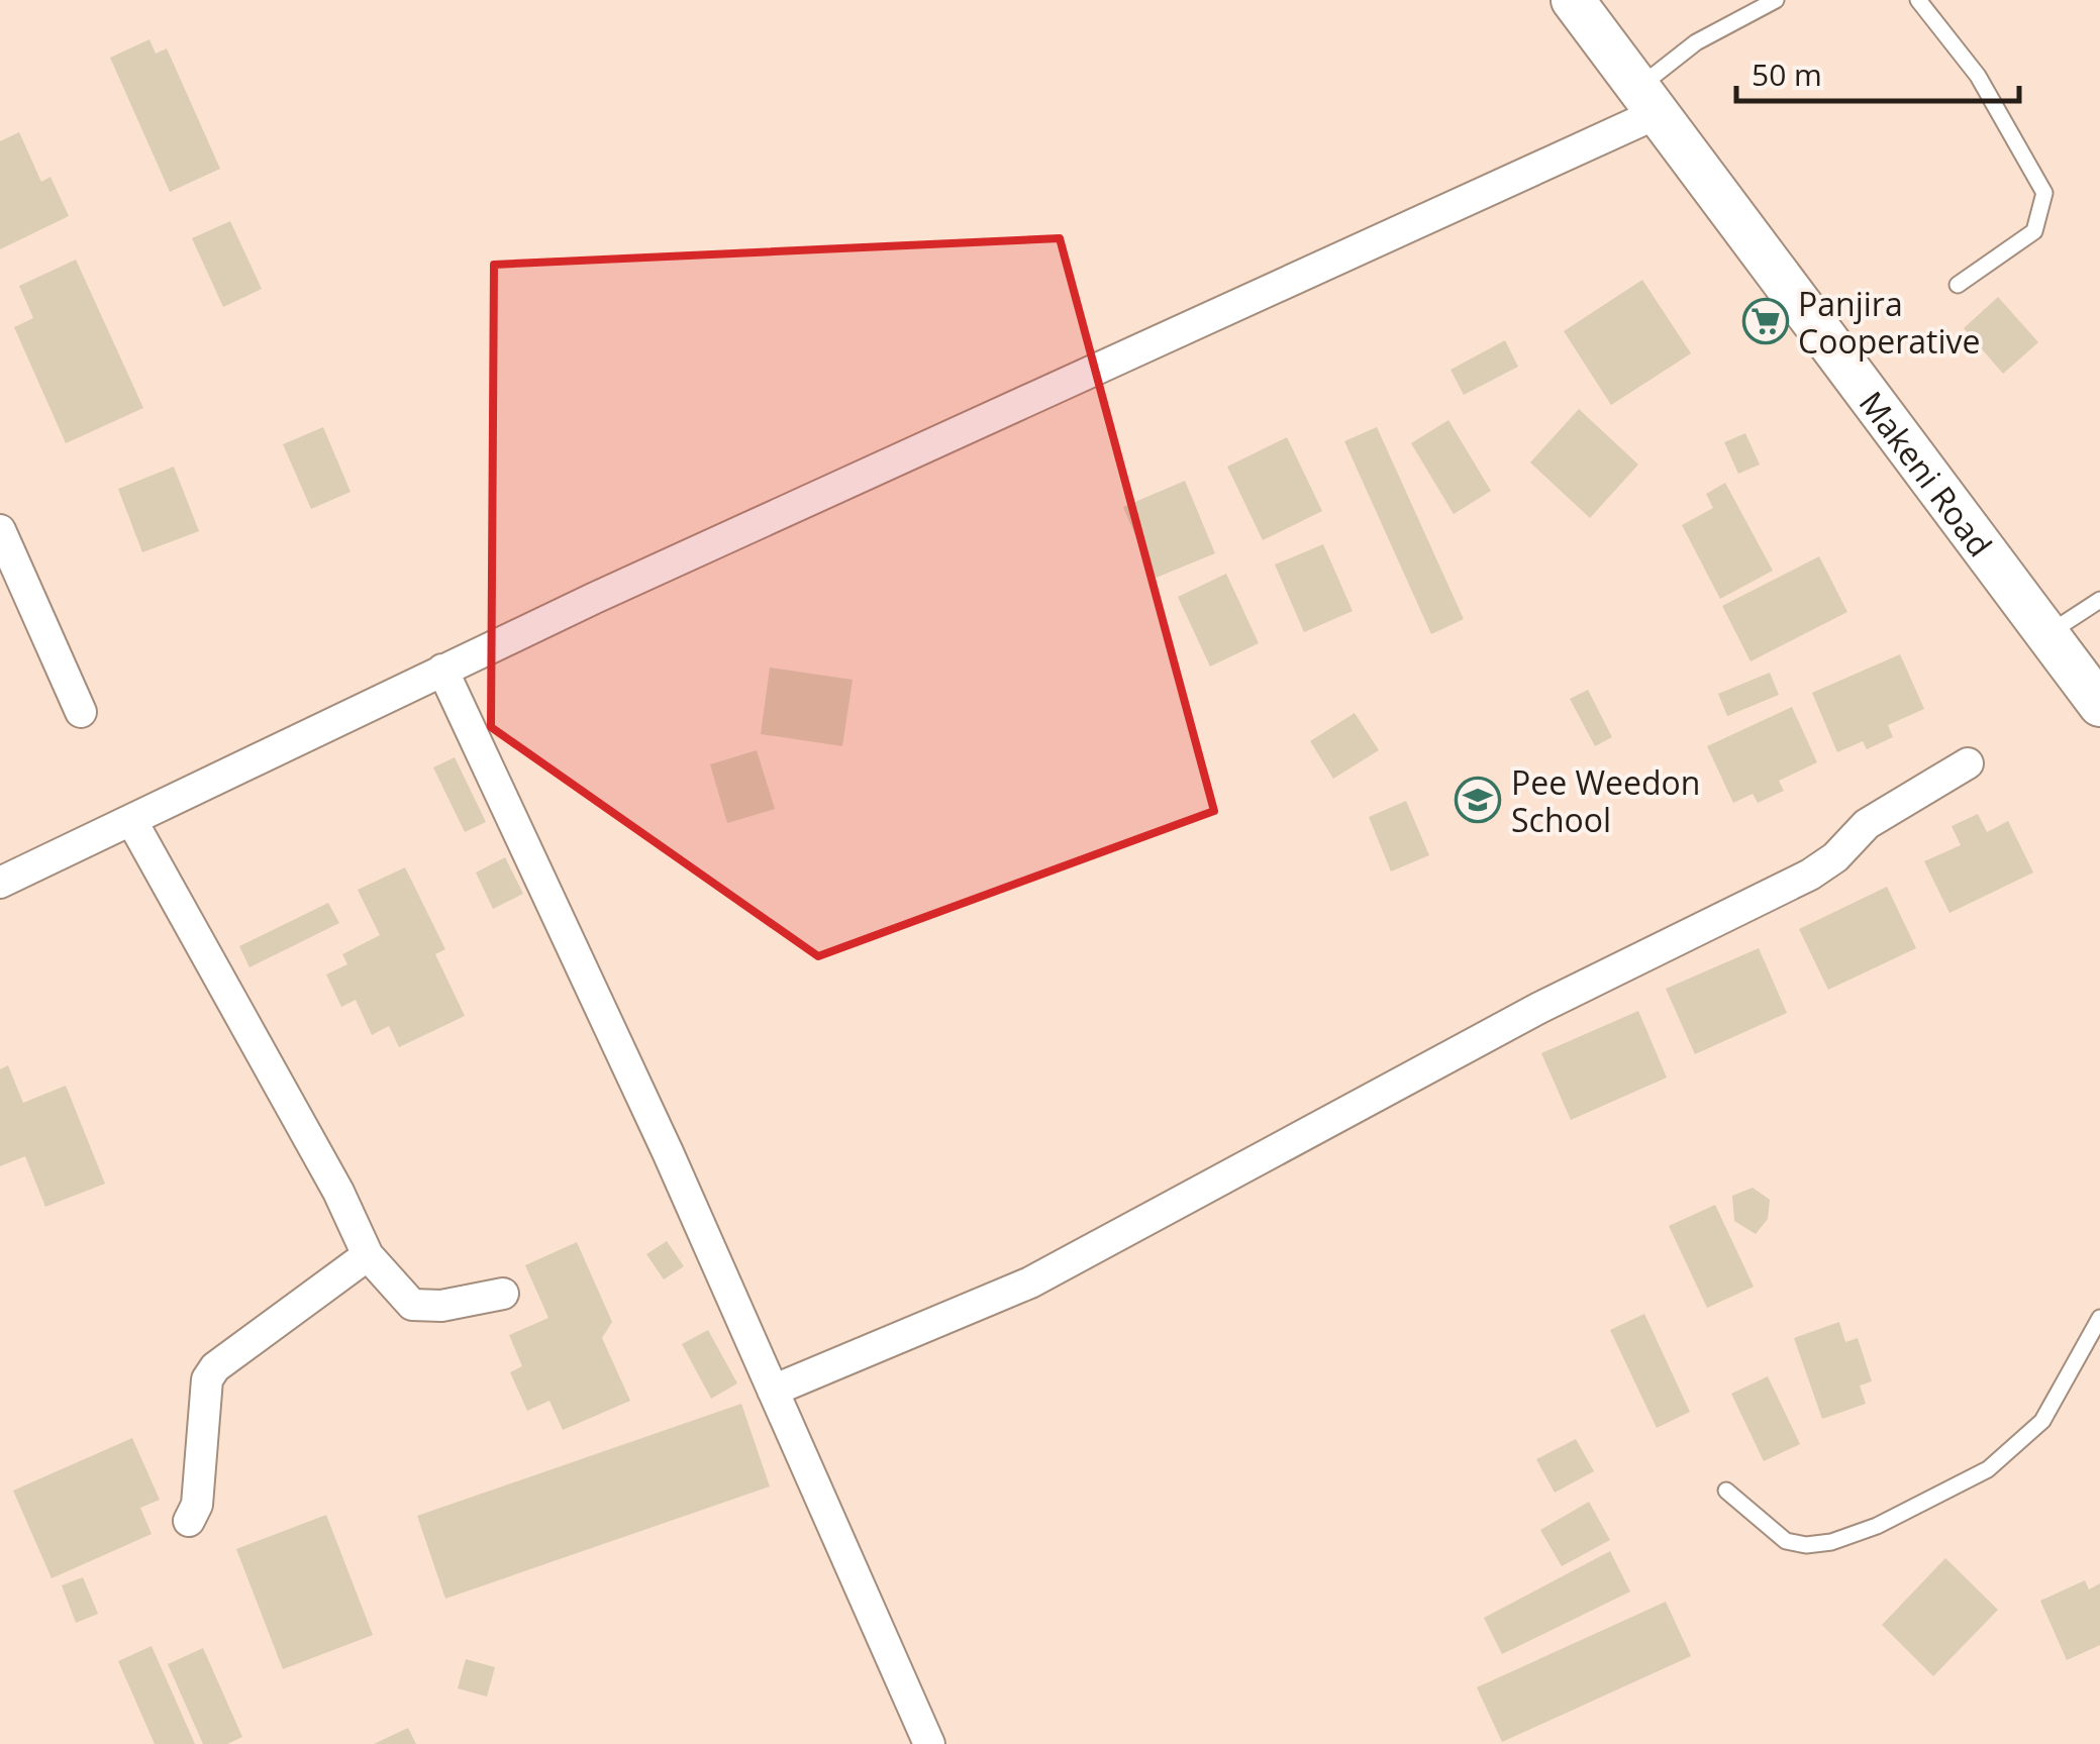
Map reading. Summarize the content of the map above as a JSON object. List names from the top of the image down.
{
  "streets": {
    "main road": ["Makeni Road"]
  },
  "places": {
    "supermarket": ["Panjira Cooperative"],
    "school or university": ["Pee Weedon School"]
  },
  "scale_bar": "50 m"
}
